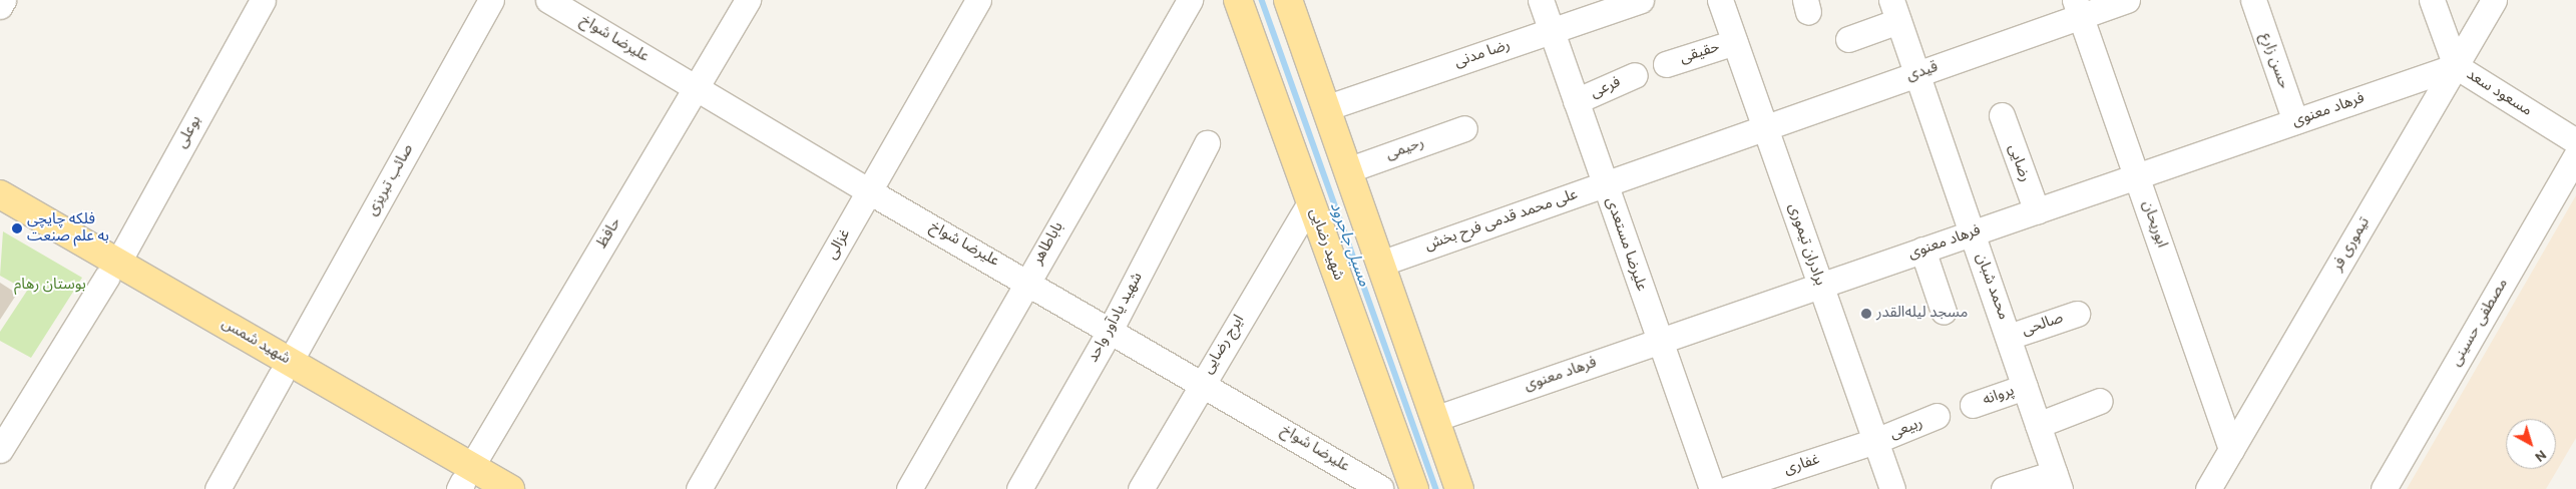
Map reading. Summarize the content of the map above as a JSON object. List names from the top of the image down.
{
  "streets": {
    "main road": ["شهید رضایی", "شهید شمس"],
    "street": [
      "علیرضا شواخ",
      "حقیقی",
      "رضا مدنی",
      "حسن زارع",
      "قیدی",
      "فرعی",
      "مسعود سعد",
      "فرهاد معنوی",
      "بوعلی",
      "رحیمی",
      "رضایی",
      "صائب تبریزی",
      "علی محمد قدمی فرح بخش",
      "ابوریحان",
      "حافظ",
      "باباطاهر",
      "غزالی",
      "علیرضا مستعدی",
      "برادران تیموری",
      "تیموری فر",
      "محمد شبان",
      "شهید یادآور واحد",
      "مصطفی حسینی",
      "صالحی",
      "ایرج رضایی",
      "پروانه",
      "ربیعی",
      "غفاری"
    ]
  },
  "crossings": [
    ["علیرضا شواخ", "حافظ"],
    ["علیرضا شواخ", "باباطاهر"],
    ["علیرضا شواخ", "غزالی"],
    ["علیرضا شواخ", "شهید یادآور واحد"],
    ["علیرضا شواخ", "ایرج رضایی"],
    ["حقیقی", "برادران تیموری"],
    ["رضا مدنی", "علیرضا مستعدی"],
    ["حسن زارع", "فرهاد معنوی"],
    ["قیدی", "علی محمد قدمی فرح بخش"],
    ["قیدی", "ابوریحان"],
    ["قیدی", "برادران تیموری"],
    ["قیدی", "محمد شبان"],
    ["فرعی", "علیرضا مستعدی"],
    ["مسعود سعد", "فرهاد معنوی"],
    ["مسعود سعد", "تیموری فر"],
    ["فرهاد معنوی", "رضایی"],
    ["فرهاد معنوی", "ابوریحان"],
    ["فرهاد معنوی", "علیرضا مستعدی"],
    ["فرهاد معنوی", "برادران تیموری"],
    ["فرهاد معنوی", "تیموری فر"],
    ["فرهاد معنوی", "محمد شبان"],
    ["بوعلی", "شهید شمس"],
    ["صائب تبریزی", "شهید شمس"],
    ["علی محمد قدمی فرح بخش", "علیرضا مستعدی"],
    ["علی محمد قدمی فرح بخش", "برادران تیموری"],
    ["ابوریحان", "تیموری فر"],
    ["حافظ", "شهید شمس"],
    ["شهید رضایی", "ایرج رضایی"],
    ["برادران تیموری", "ربیعی"],
    ["برادران تیموری", "غفاری"],
    ["محمد شبان", "صالحی"],
    ["محمد شبان", "پروانه"],
    ["ربیعی", "غفاری"]
  ],
  "water": ["مسیل جاجرود"],
  "parks": ["بوستان رهام"],
  "places": ["فلکه چایچی به علم صنعت", "مسجد لیله‌القدر"],
  "north": "bottom right"
}
